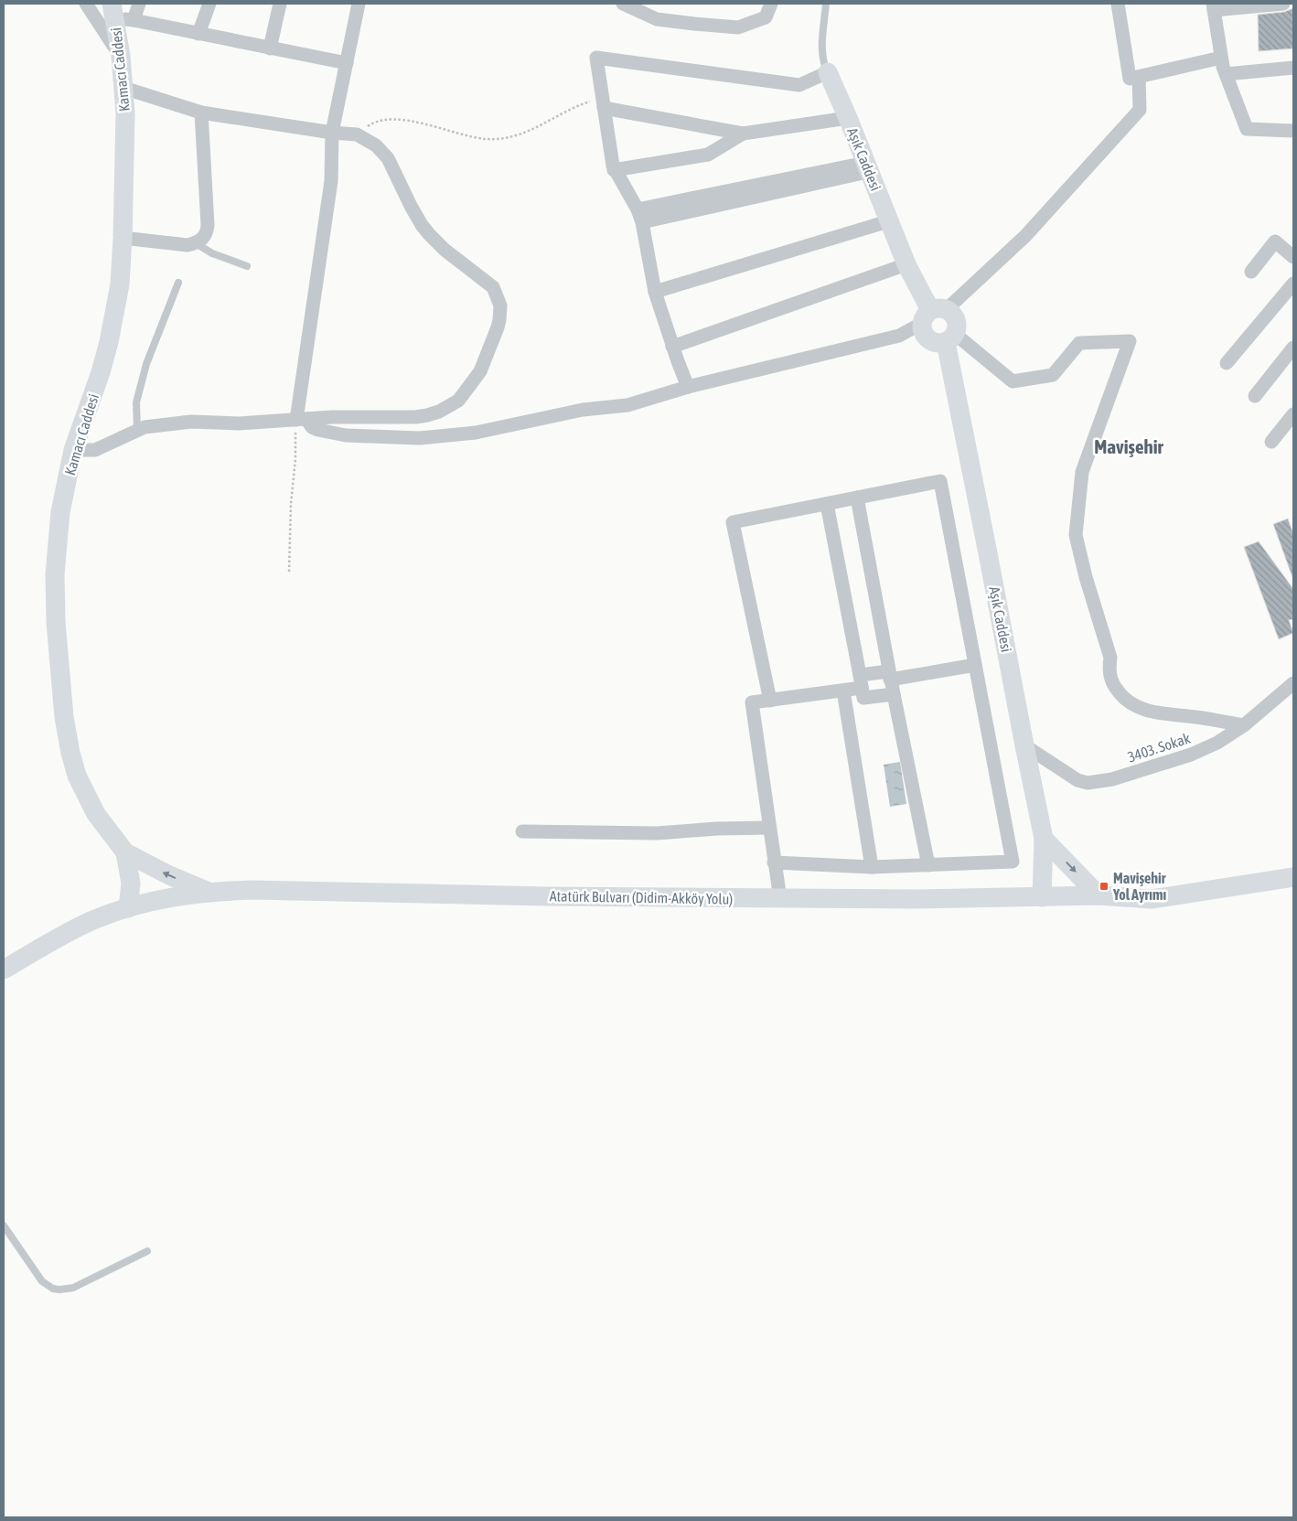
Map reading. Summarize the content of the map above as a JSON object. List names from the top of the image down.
{
  "streets": {
    "street": [
      "Kamacı Caddesi",
      "Aşık Caddesi",
      "3403. Sokak",
      "Atatürk Bulvarı (Didim-Akköy Yolu)"
    ]
  },
  "crossings": [
    ["Kamacı Caddesi", "Atatürk Bulvarı (Didim-Akköy Yolu)"],
    ["Aşık Caddesi", "3403. Sokak"],
    ["Aşık Caddesi", "Atatürk Bulvarı (Didim-Akköy Yolu)"]
  ],
  "districts": ["Mavişehir"],
  "places": {
    "transit": ["Mavişehir Yol Ayrımı"]
  }
}
